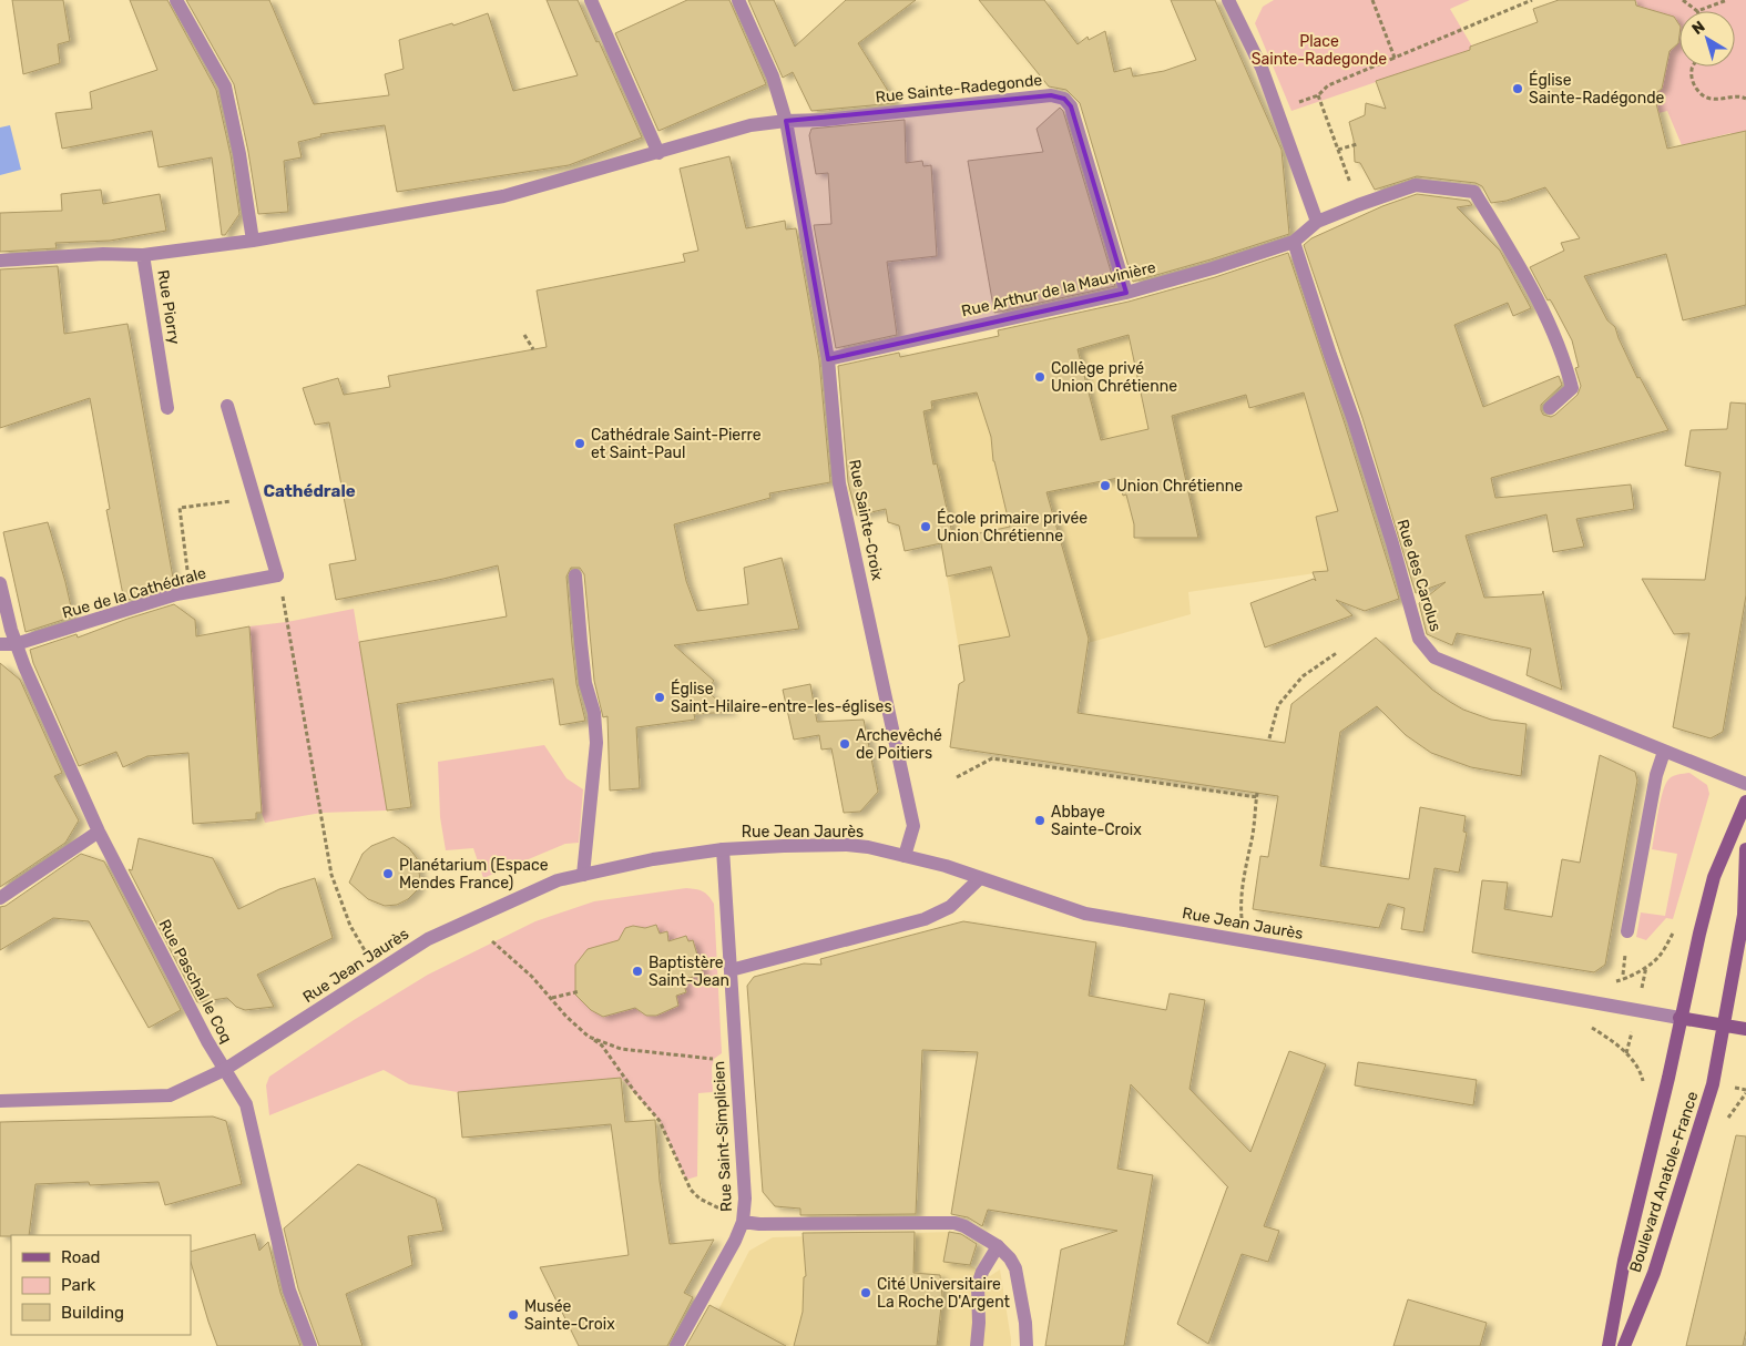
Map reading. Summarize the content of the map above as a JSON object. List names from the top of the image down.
{
  "streets": {
    "main road": ["Boulevard Anatole-France"],
    "street": [
      "Rue Sainte-Radegonde",
      "Rue Arthur de la Mauvinière",
      "Rue Piorry",
      "Rue Sainte-Croix",
      "Rue des Carolus",
      "Rue de la Cathédrale",
      "Rue Jean Jaurès",
      "Rue Paschal le Coq",
      "Rue Saint-Simplicien"
    ]
  },
  "crossings": [
    ["Rue Sainte-Radegonde", "Rue Arthur de la Mauvinière"],
    ["Rue Sainte-Radegonde", "Rue Sainte-Croix"],
    ["Rue Arthur de la Mauvinière", "Rue Sainte-Croix"],
    ["Rue Arthur de la Mauvinière", "Rue des Carolus"],
    ["Rue Sainte-Croix", "Rue Jean Jaurès"],
    ["Rue de la Cathédrale", "Rue Paschal le Coq"],
    ["Rue Jean Jaurès", "Rue Paschal le Coq"],
    ["Rue Jean Jaurès", "Rue Saint-Simplicien"],
    ["Rue Jean Jaurès", "Boulevard Anatole-France"]
  ],
  "districts": ["Cathédrale"],
  "parks": ["Place Sainte-Radegonde"],
  "places": [
    "Église Sainte-Radégonde",
    "Collège privé Union Chrétienne",
    "Cathédrale Saint-Pierre et Saint-Paul",
    "Union Chrétienne",
    "École primaire privée Union Chrétienne",
    "Église Saint-Hilaire-entre-les-églises",
    "Archevêché de Poitiers",
    "Abbaye Sainte-Croix",
    "Planétarium (Espace Mendes France)",
    "Baptistère Saint-Jean",
    "Cité Universitaire La Roche D'Argent",
    "Musée Sainte-Croix"
  ],
  "legend": ["Road", "Park", "Building"],
  "north": "top left"
}
